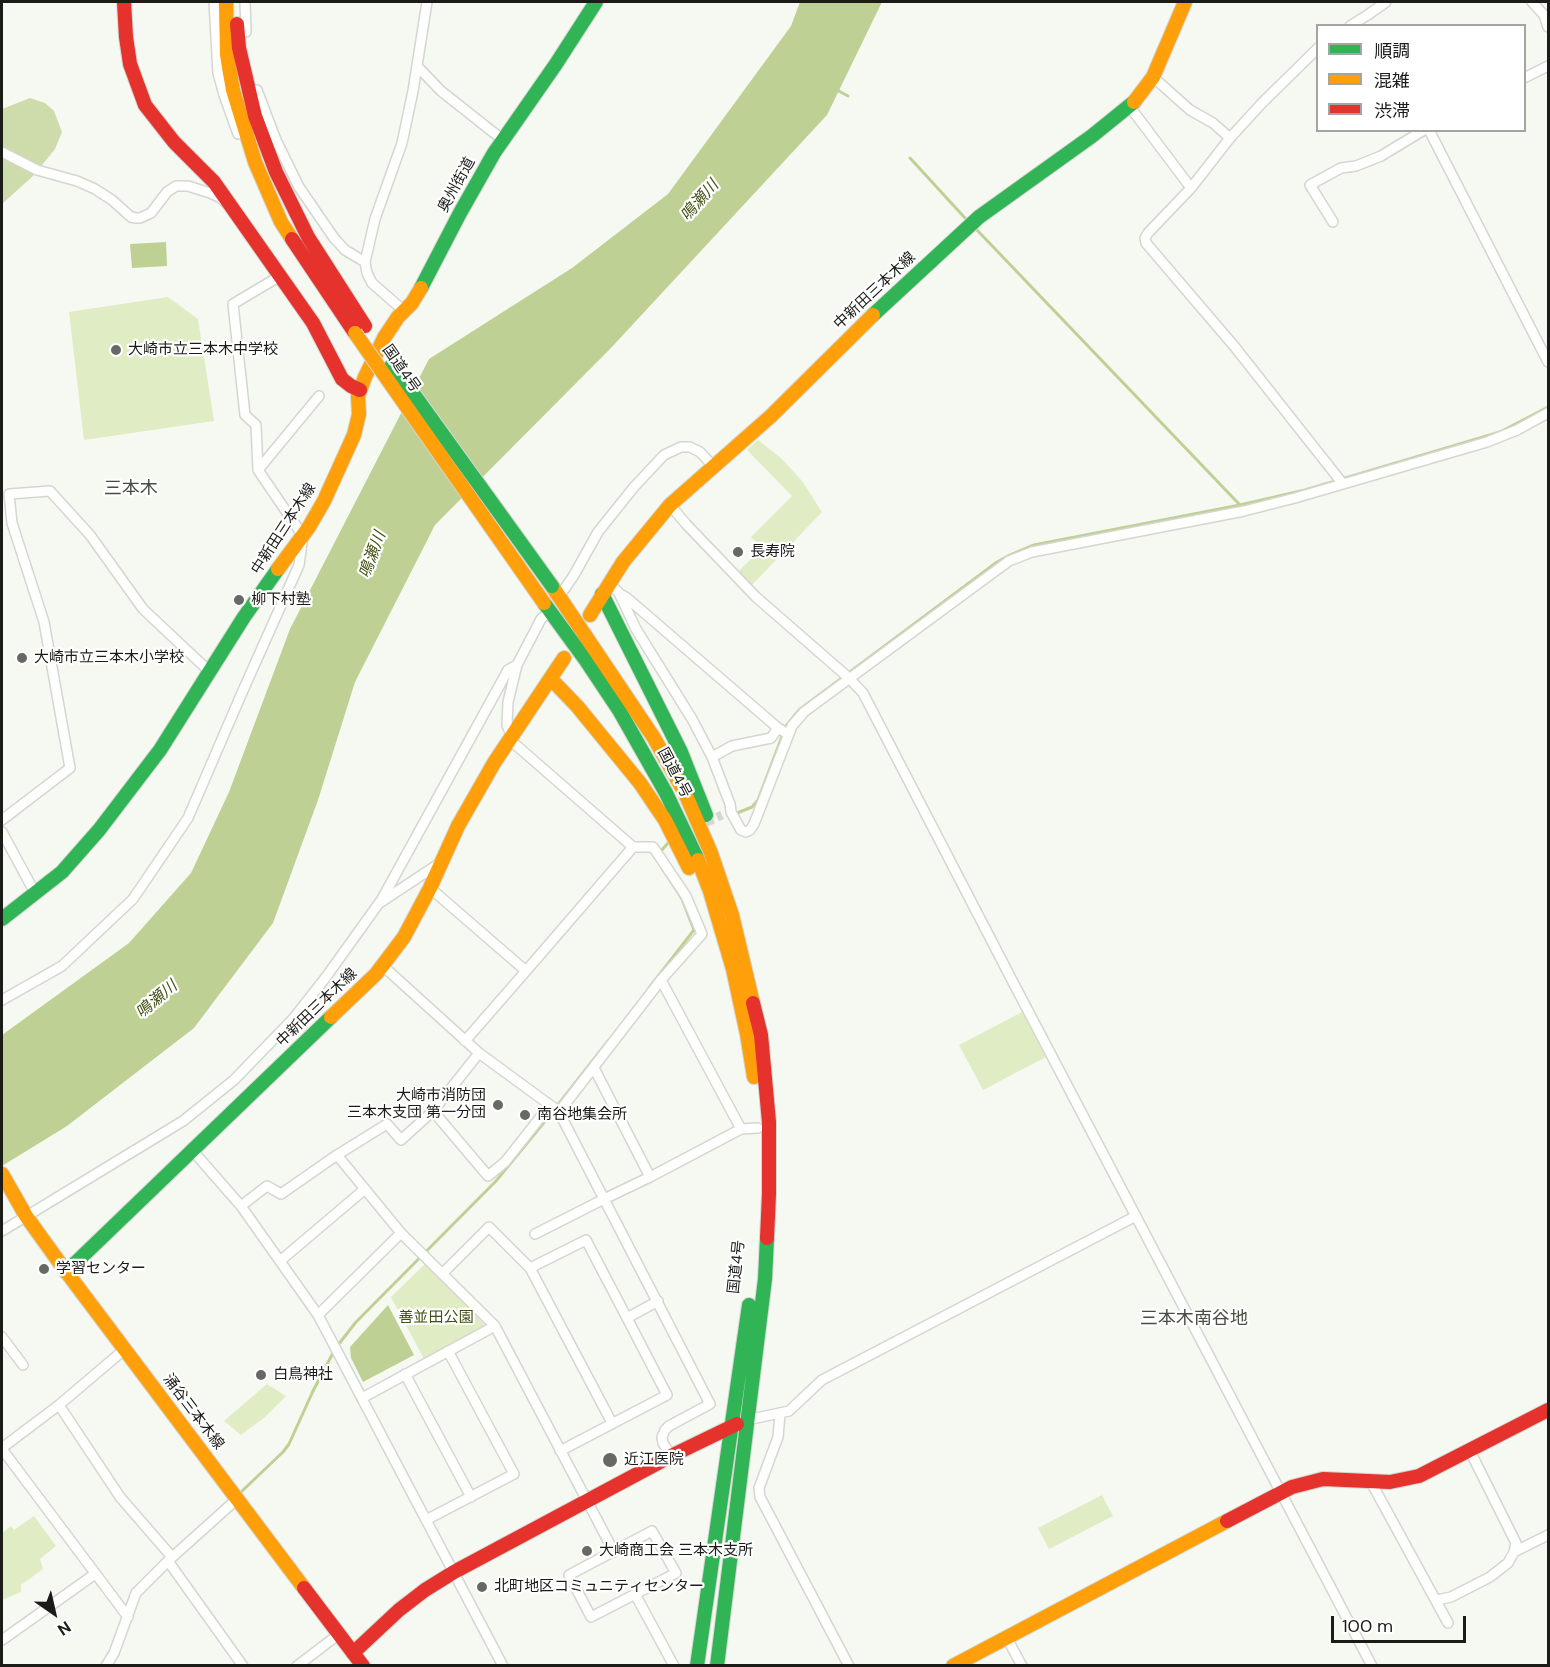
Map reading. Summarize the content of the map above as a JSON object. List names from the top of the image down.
{
  "streets": {
    "main road": [
      "奥州街道",
      "中新田三本木線",
      "国道4号",
      "涌谷三本木線"
    ]
  },
  "crossings": [
    ["奥州街道", "中新田三本木線"],
    ["中新田三本木線", "涌谷三本木線"]
  ],
  "districts": ["三本木", "三本木南谷地"],
  "water": ["鳴瀬川"],
  "parks": ["善並田公園"],
  "places": [
    "大崎市立三本木中学校",
    "長寿院",
    "柳下村塾",
    "大崎市立三本木小学校",
    "大崎市消防団 三本木支団 第一分団",
    "南谷地集会所",
    "学習センター",
    "白鳥神社",
    "近江医院",
    "大崎商工会 三本木支所",
    "北町地区コミュニティセンター"
  ],
  "legend": ["順調", "混雑", "渋滞"],
  "scale_bar": "100 m",
  "north": "bottom right"
}
